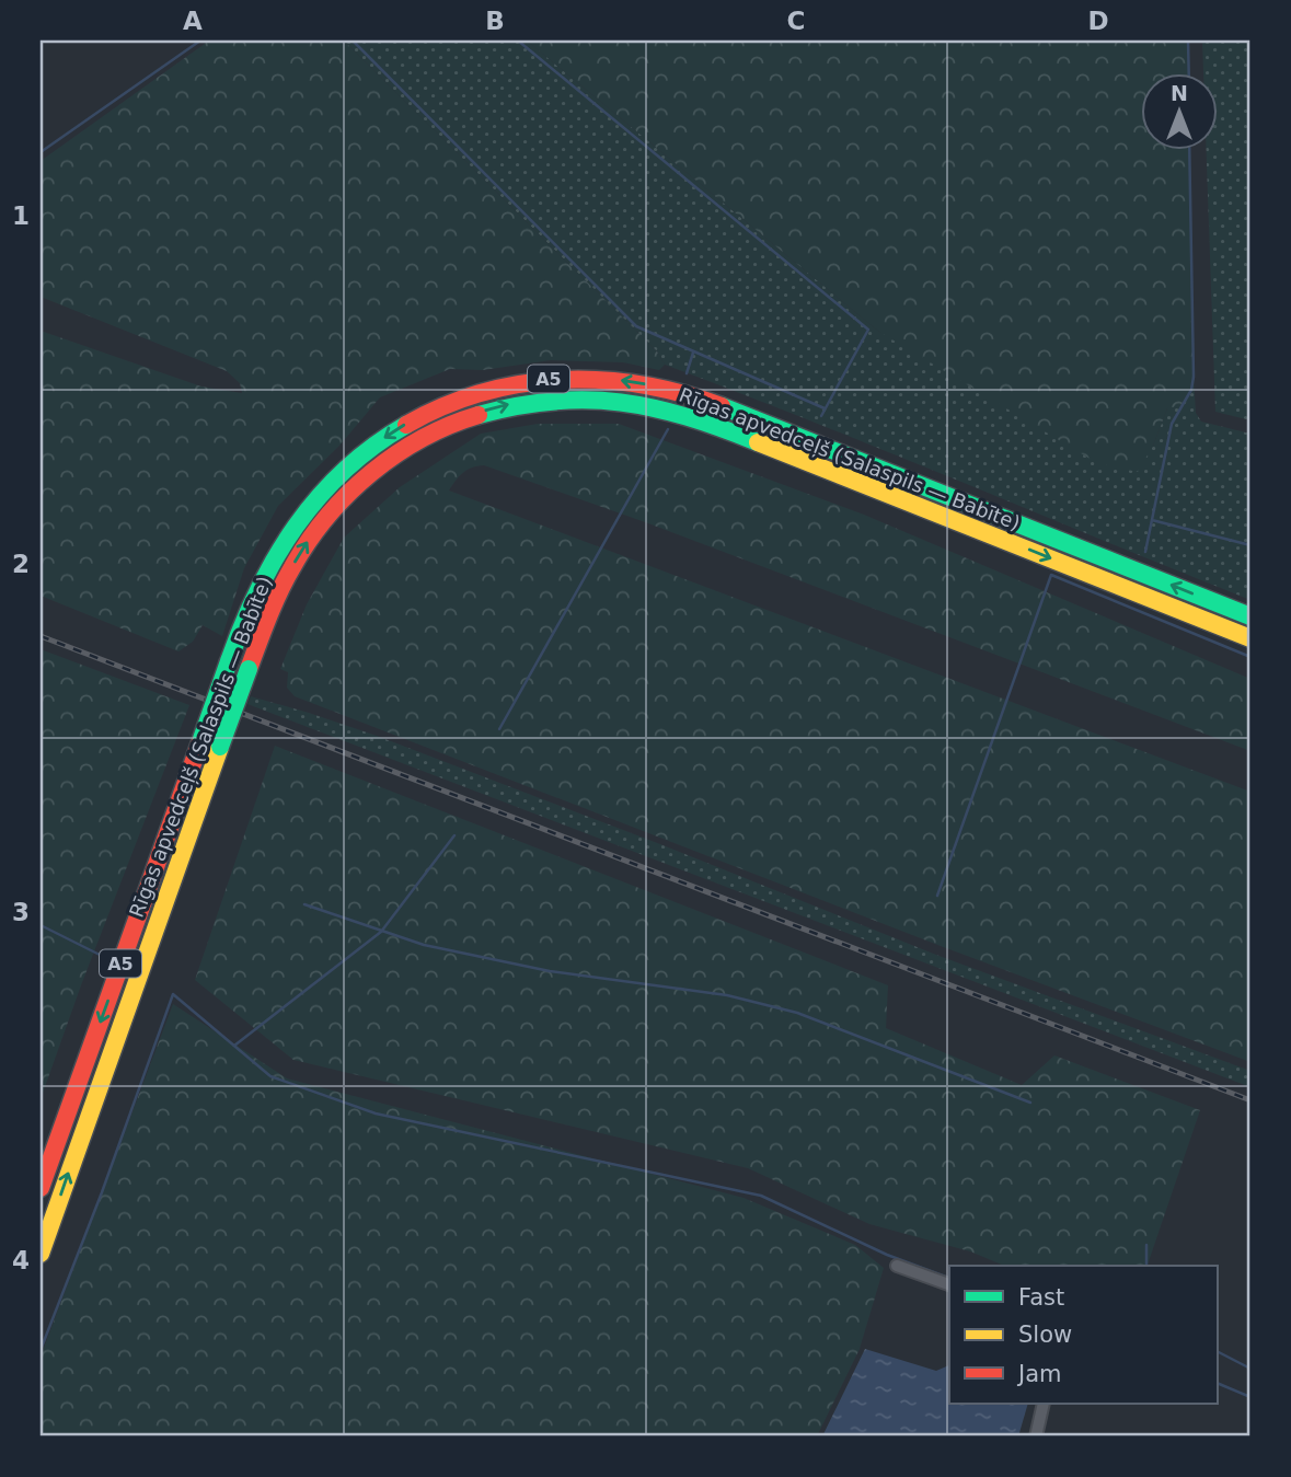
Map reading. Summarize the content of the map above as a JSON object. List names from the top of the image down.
{
  "streets": {
    "highway": ["A5", "Rīgas apvedceļš (Salaspils — Babīte)"]
  },
  "legend": ["Fast", "Slow", "Jam"],
  "north": "top",
  "grid": {
    "columns": [
      "A",
      "B",
      "C",
      "D"
    ],
    "rows": [
      "1",
      "2",
      "3",
      "4"
    ]
  }
}
